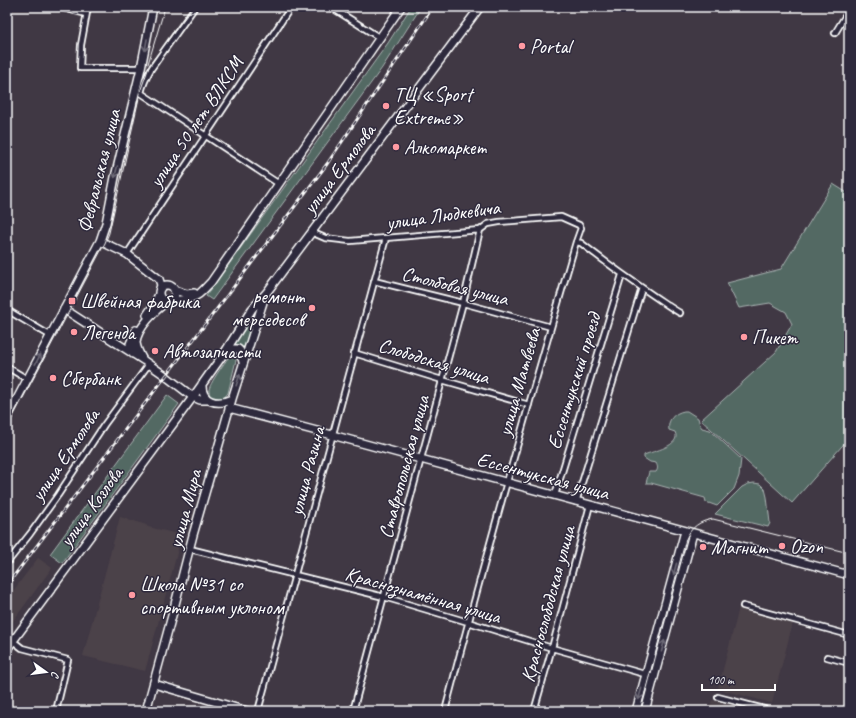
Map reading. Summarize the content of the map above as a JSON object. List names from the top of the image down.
{
  "streets": {
    "street": [
      "улица 50 лет ВЛКСМ",
      "улица Ермолова",
      "Февральская улица",
      "улица Людкевича",
      "Столбовая улица",
      "Слободская улица",
      "Ессентукский проезд",
      "улица Матвеева",
      "Ставропольская улица",
      "улица Разина",
      "Ессентукская улица",
      "улица Козлова",
      "улица Мира",
      "Краснознамённая улица",
      "Краснослободская улица"
    ]
  },
  "crossings": [
    ["улица 50 лет ВЛКСМ", "Февральская улица"],
    ["улица Ермолова", "улица Людкевича"],
    ["улица Ермолова", "улица Мира"],
    ["улица Людкевича", "улица Матвеева"],
    ["улица Людкевича", "Ставропольская улица"],
    ["улица Людкевича", "улица Разина"],
    ["Столбовая улица", "улица Матвеева"],
    ["Столбовая улица", "Ставропольская улица"],
    ["Столбовая улица", "улица Разина"],
    ["Слободская улица", "улица Матвеева"],
    ["Слободская улица", "Ставропольская улица"],
    ["Слободская улица", "улица Разина"],
    ["Ессентукский проезд", "Ессентукская улица"],
    ["улица Матвеева", "Ессентукская улица"],
    ["улица Матвеева", "Краснознамённая улица"],
    ["Ставропольская улица", "Ессентукская улица"],
    ["Ставропольская улица", "Краснознамённая улица"],
    ["улица Разина", "Ессентукская улица"],
    ["улица Разина", "Краснознамённая улица"],
    ["Ессентукская улица", "улица Мира"],
    ["Ессентукская улица", "Краснослободская улица"],
    ["улица Козлова", "улица Мира"],
    ["улица Мира", "Краснознамённая улица"],
    ["Краснознамённая улица", "Краснослободская улица"]
  ],
  "places": {
    "other": [
      "Portal",
      "ТЦ «Sport Extreme»",
      "Алкомаркет",
      "ремонт мерседесов",
      "Легенда",
      "Пикет",
      "Автозапчасти",
      "Сбербанк",
      "Ozon",
      "Магнит",
      "Школа №31 со спортивным уклоном"
    ],
    "transit": ["Швейная фабрика"]
  },
  "scale_bar": "100 m",
  "north": "right"
}
